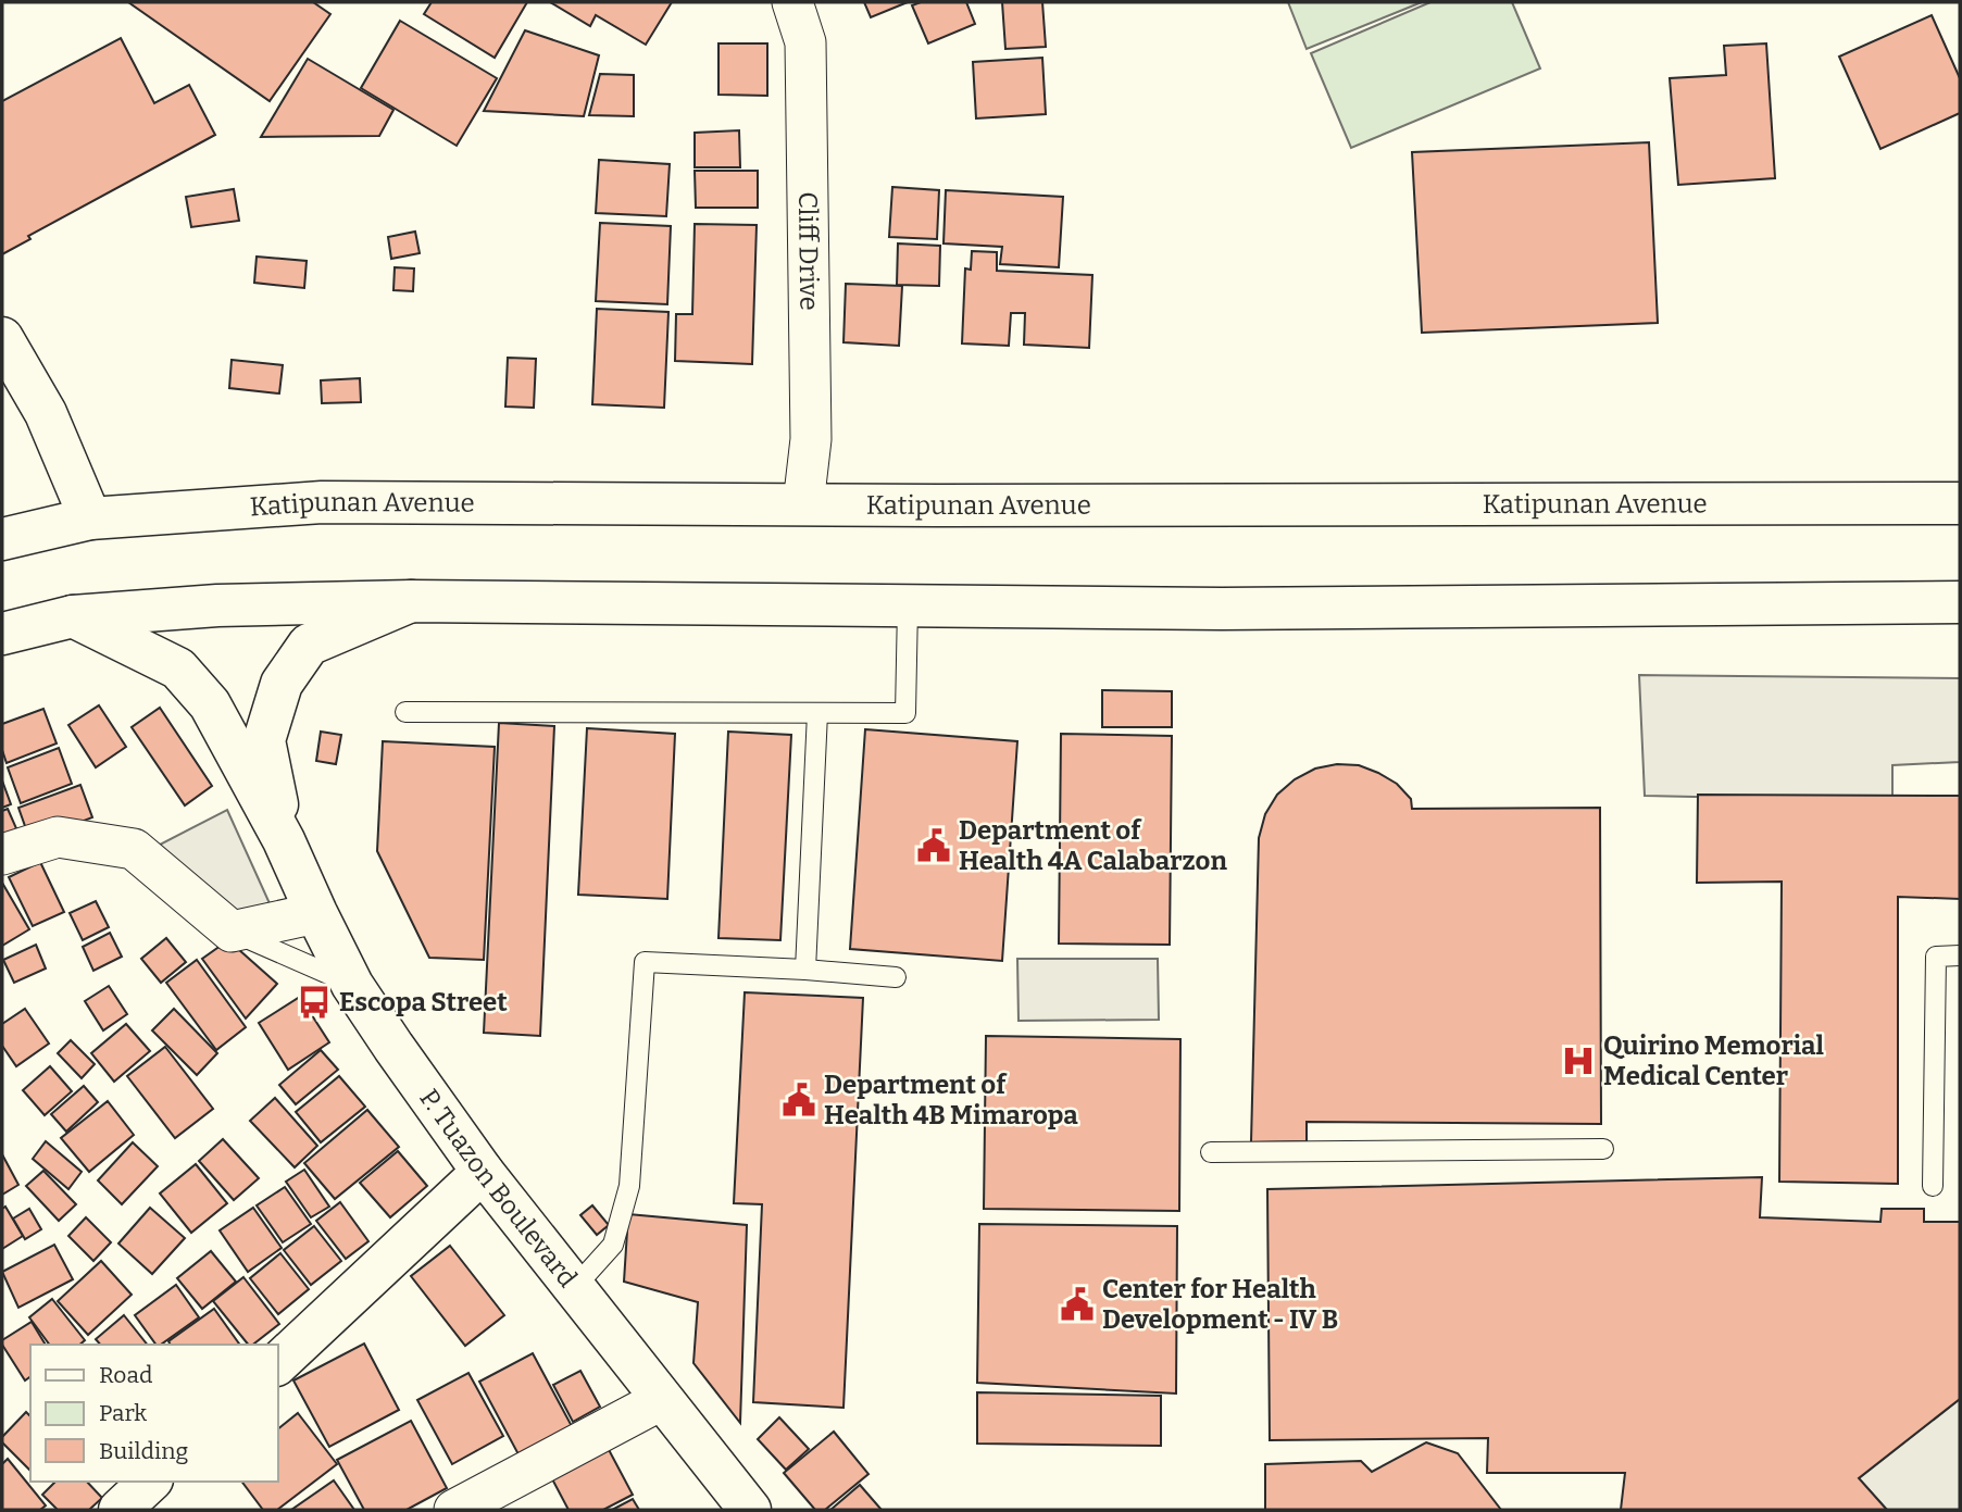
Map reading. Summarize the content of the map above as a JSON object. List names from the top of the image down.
{
  "streets": {
    "main road": ["Katipunan Avenue", "P. Tuazon Boulevard"],
    "street": ["Cliff Drive"]
  },
  "crossings": [
    ["Cliff Drive", "Katipunan Avenue"]
  ],
  "places": {
    "public building": ["Department of Health 4A Calabarzon", "Department of Health 4B Mimaropa", "Center for Health Development - IV B"],
    "bus stop": ["Escopa Street"],
    "hospital": ["Quirino Memorial Medical Center"]
  },
  "legend": ["Road", "Park", "Building"]
}
